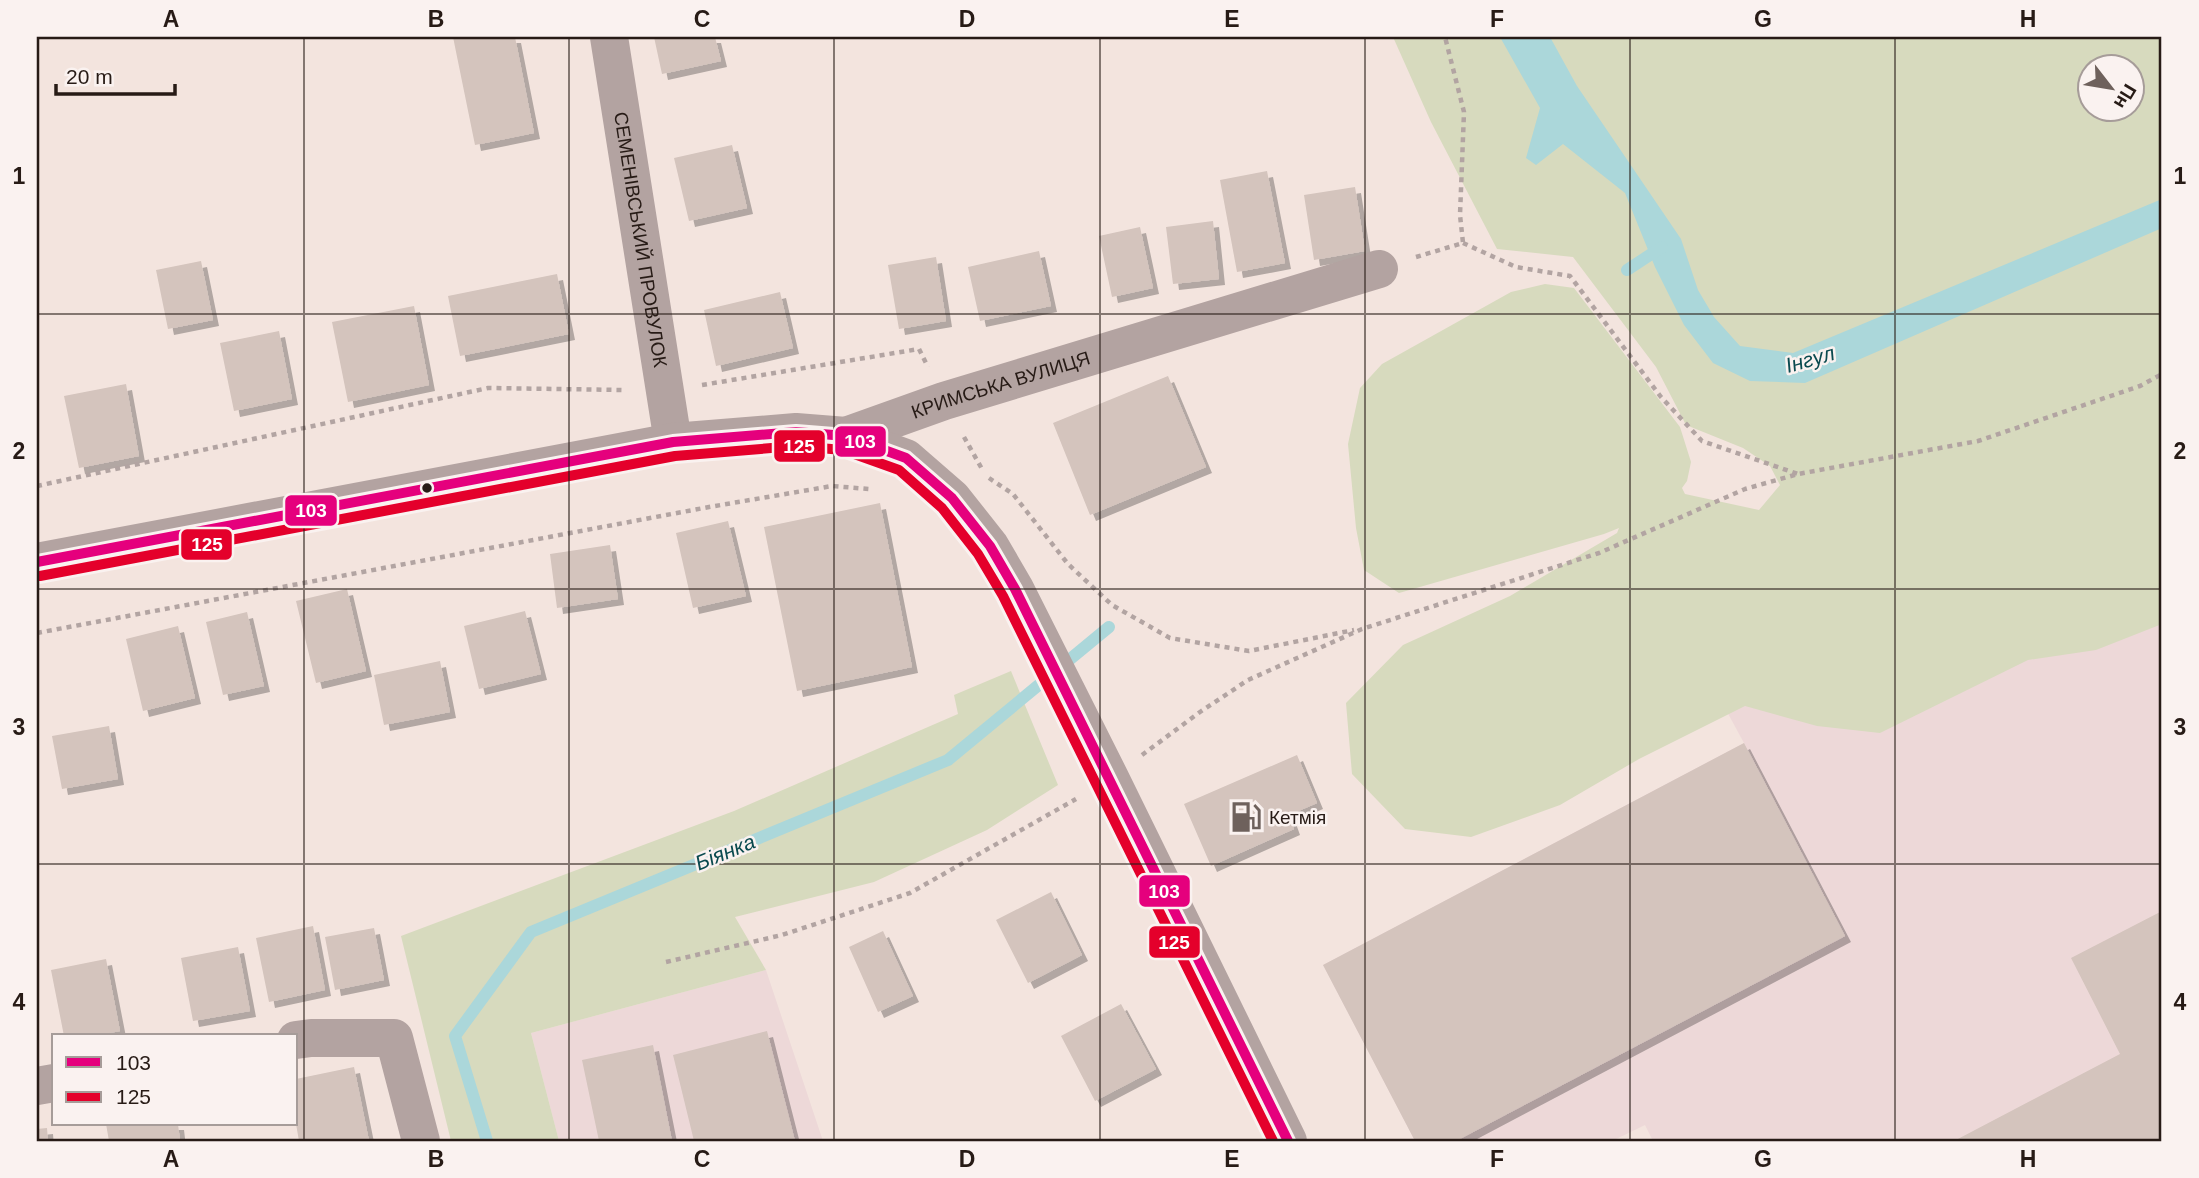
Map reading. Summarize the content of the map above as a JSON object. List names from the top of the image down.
{
  "streets": {
    "street": ["СЕМЕНІВСЬКИЙ ПРОВУЛОК", "КРИМСЬКА ВУЛИЦЯ"]
  },
  "crossings": [
    ["СЕМЕНІВСЬКИЙ ПРОВУЛОК", "КРИМСЬКА ВУЛИЦЯ"]
  ],
  "water": ["Інгул", "Біянка"],
  "places": {
    "fuel station": ["Кетмія"]
  },
  "lines": ["transit line 103", "transit line 125"],
  "legend": ["103", "125"],
  "scale_bar": "20 m",
  "north": "bottom right",
  "grid": {
    "columns": [
      "A",
      "B",
      "C",
      "D",
      "E",
      "F",
      "G",
      "H"
    ],
    "rows": [
      "1",
      "2",
      "3",
      "4"
    ]
  }
}
